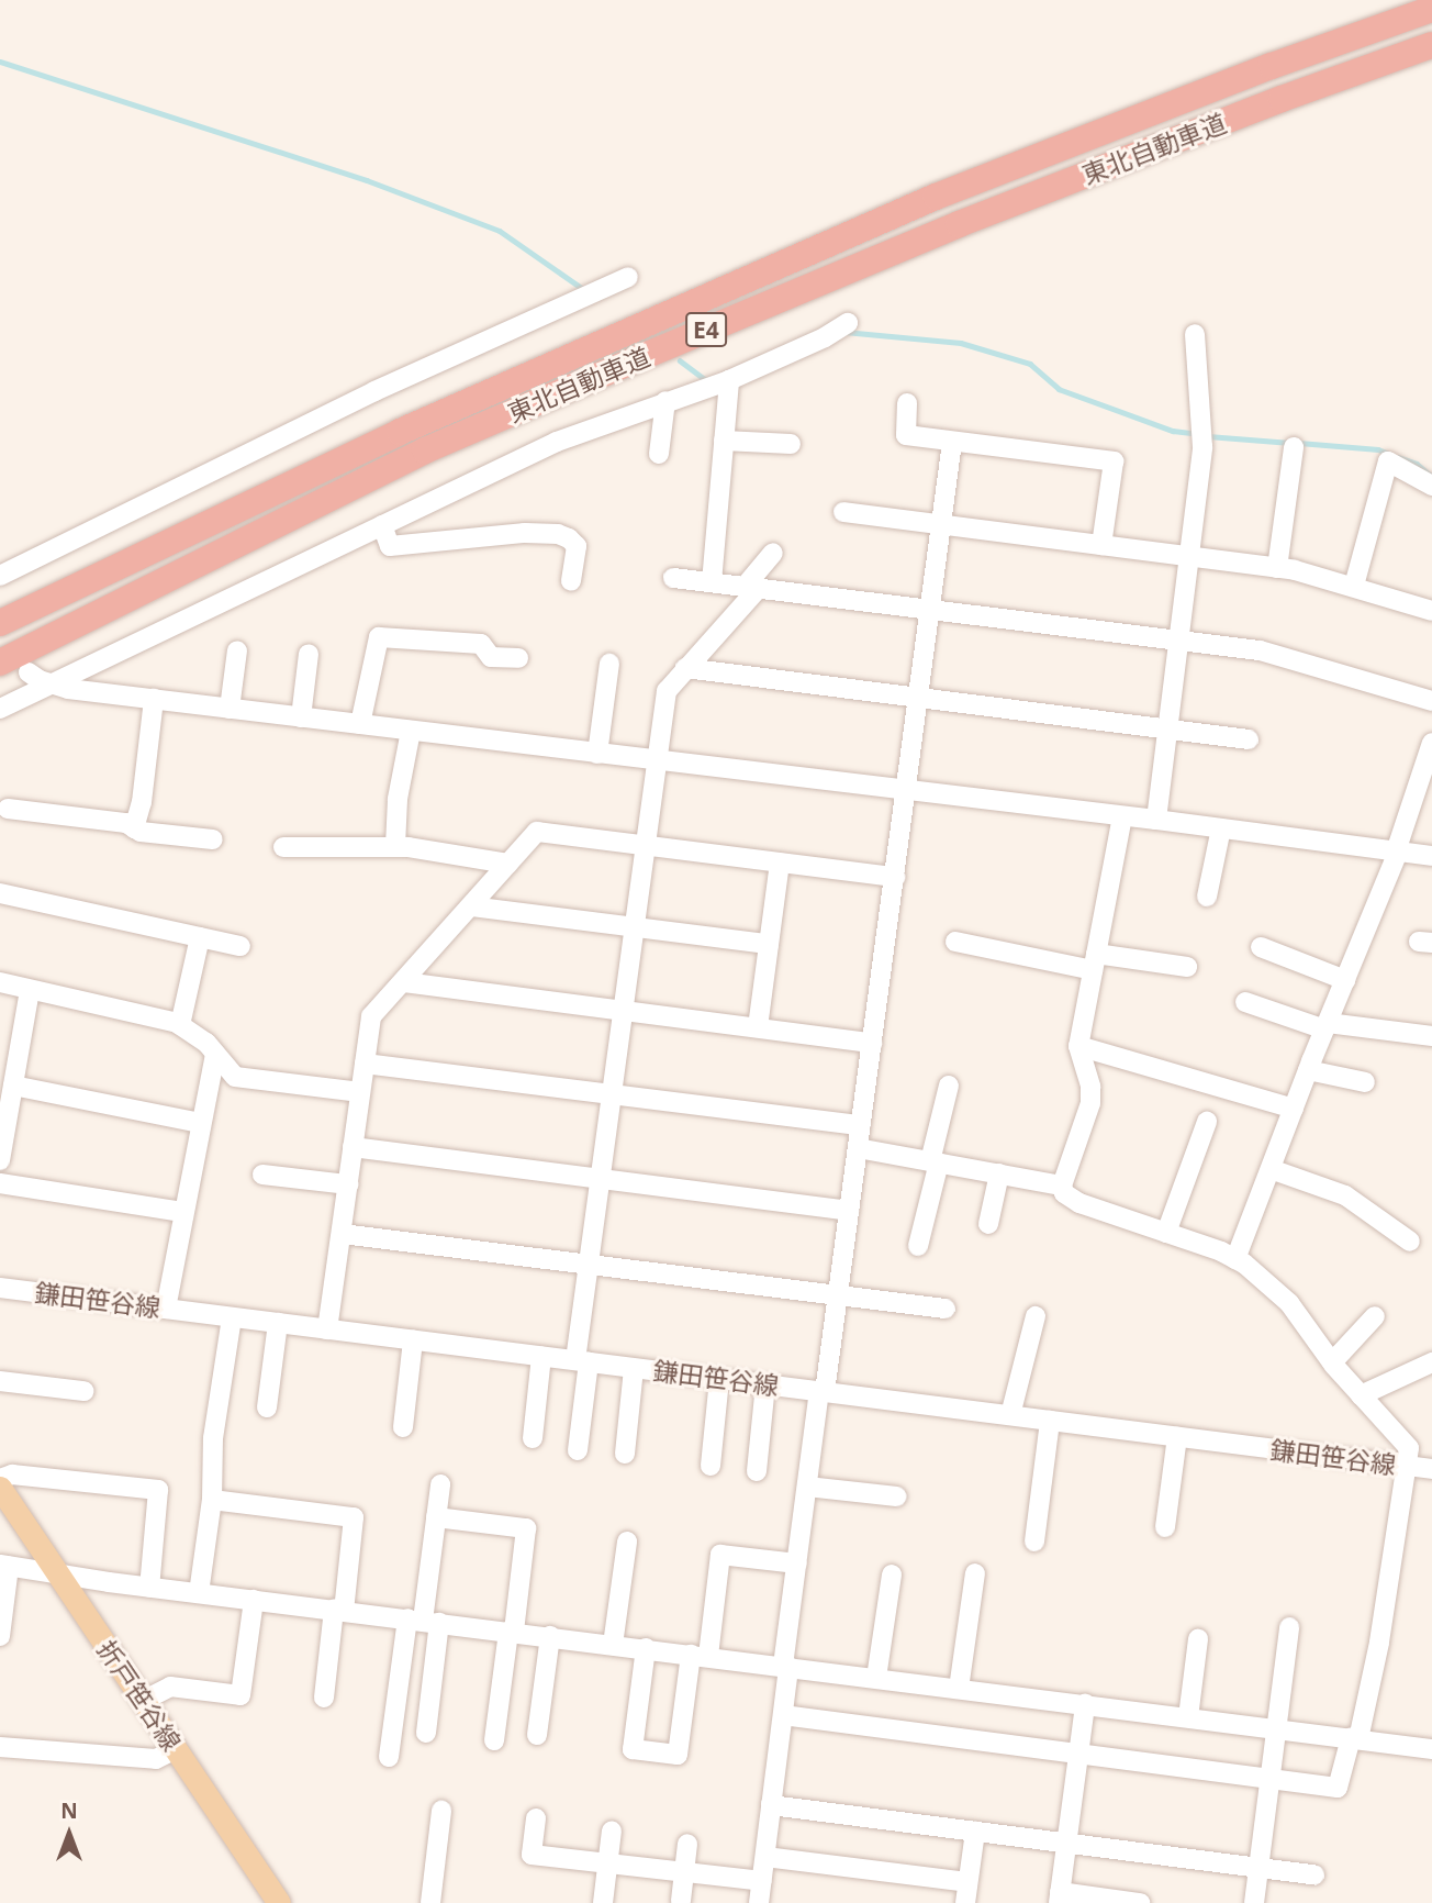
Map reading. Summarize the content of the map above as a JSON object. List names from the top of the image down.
{
  "streets": {
    "highway": ["東北自動車道", "E4"],
    "main road": ["折戸笹谷線"],
    "street": ["鎌田笹谷線"]
  },
  "north": "top"
}
